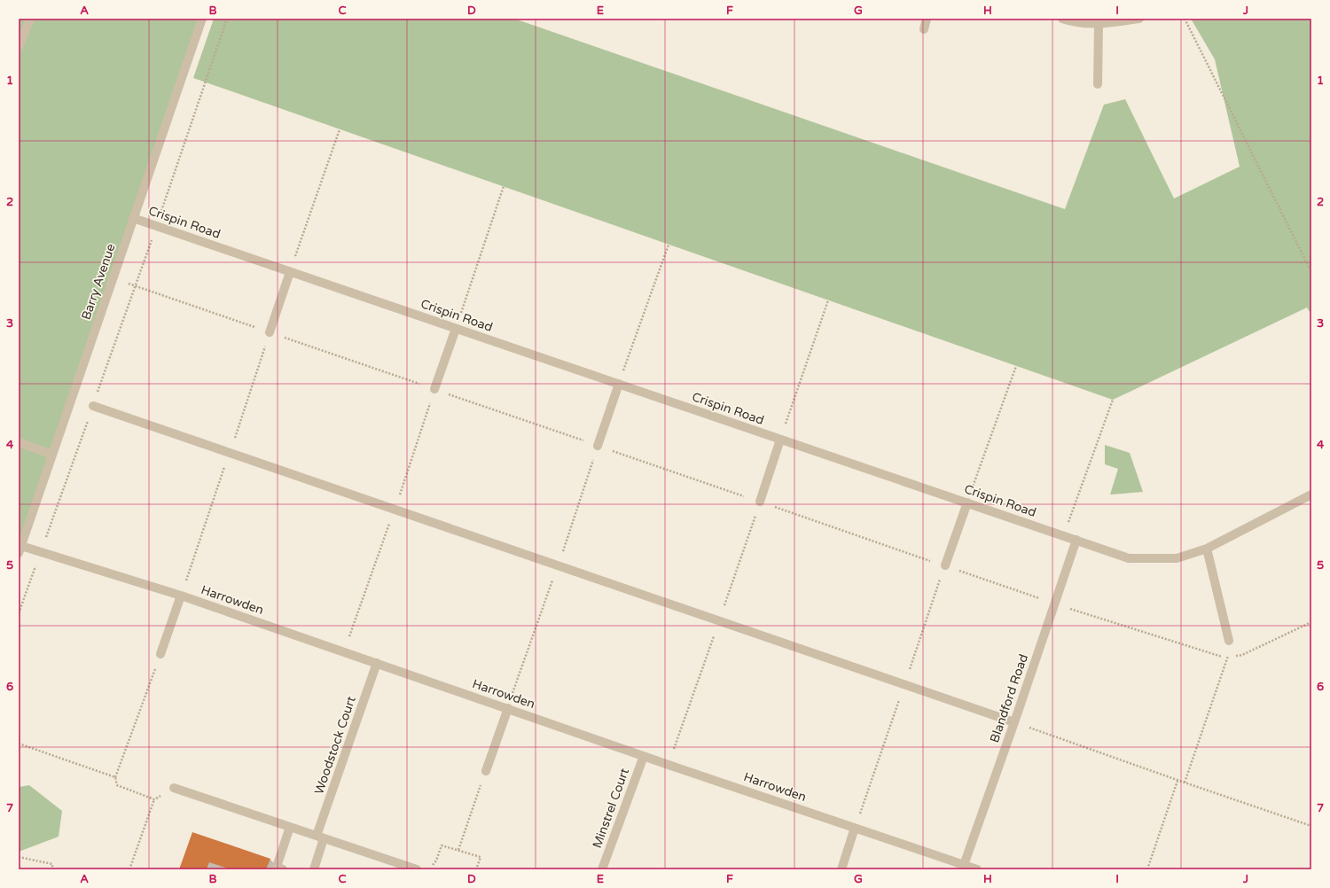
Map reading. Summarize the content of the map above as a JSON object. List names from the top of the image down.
{
  "streets": {
    "street": [
      "Crispin Road",
      "Barry Avenue",
      "Harrowden",
      "Blandford Road",
      "Woodstock Court",
      "Minstrel Court"
    ]
  },
  "crossings": [
    ["Crispin Road", "Barry Avenue"],
    ["Crispin Road", "Blandford Road"],
    ["Barry Avenue", "Harrowden"],
    ["Harrowden", "Blandford Road"],
    ["Harrowden", "Woodstock Court"],
    ["Harrowden", "Minstrel Court"]
  ],
  "grid": {
    "columns": [
      "A",
      "B",
      "C",
      "D",
      "E",
      "F",
      "G",
      "H",
      "I",
      "J"
    ],
    "rows": [
      "1",
      "2",
      "3",
      "4",
      "5",
      "6",
      "7"
    ]
  }
}
